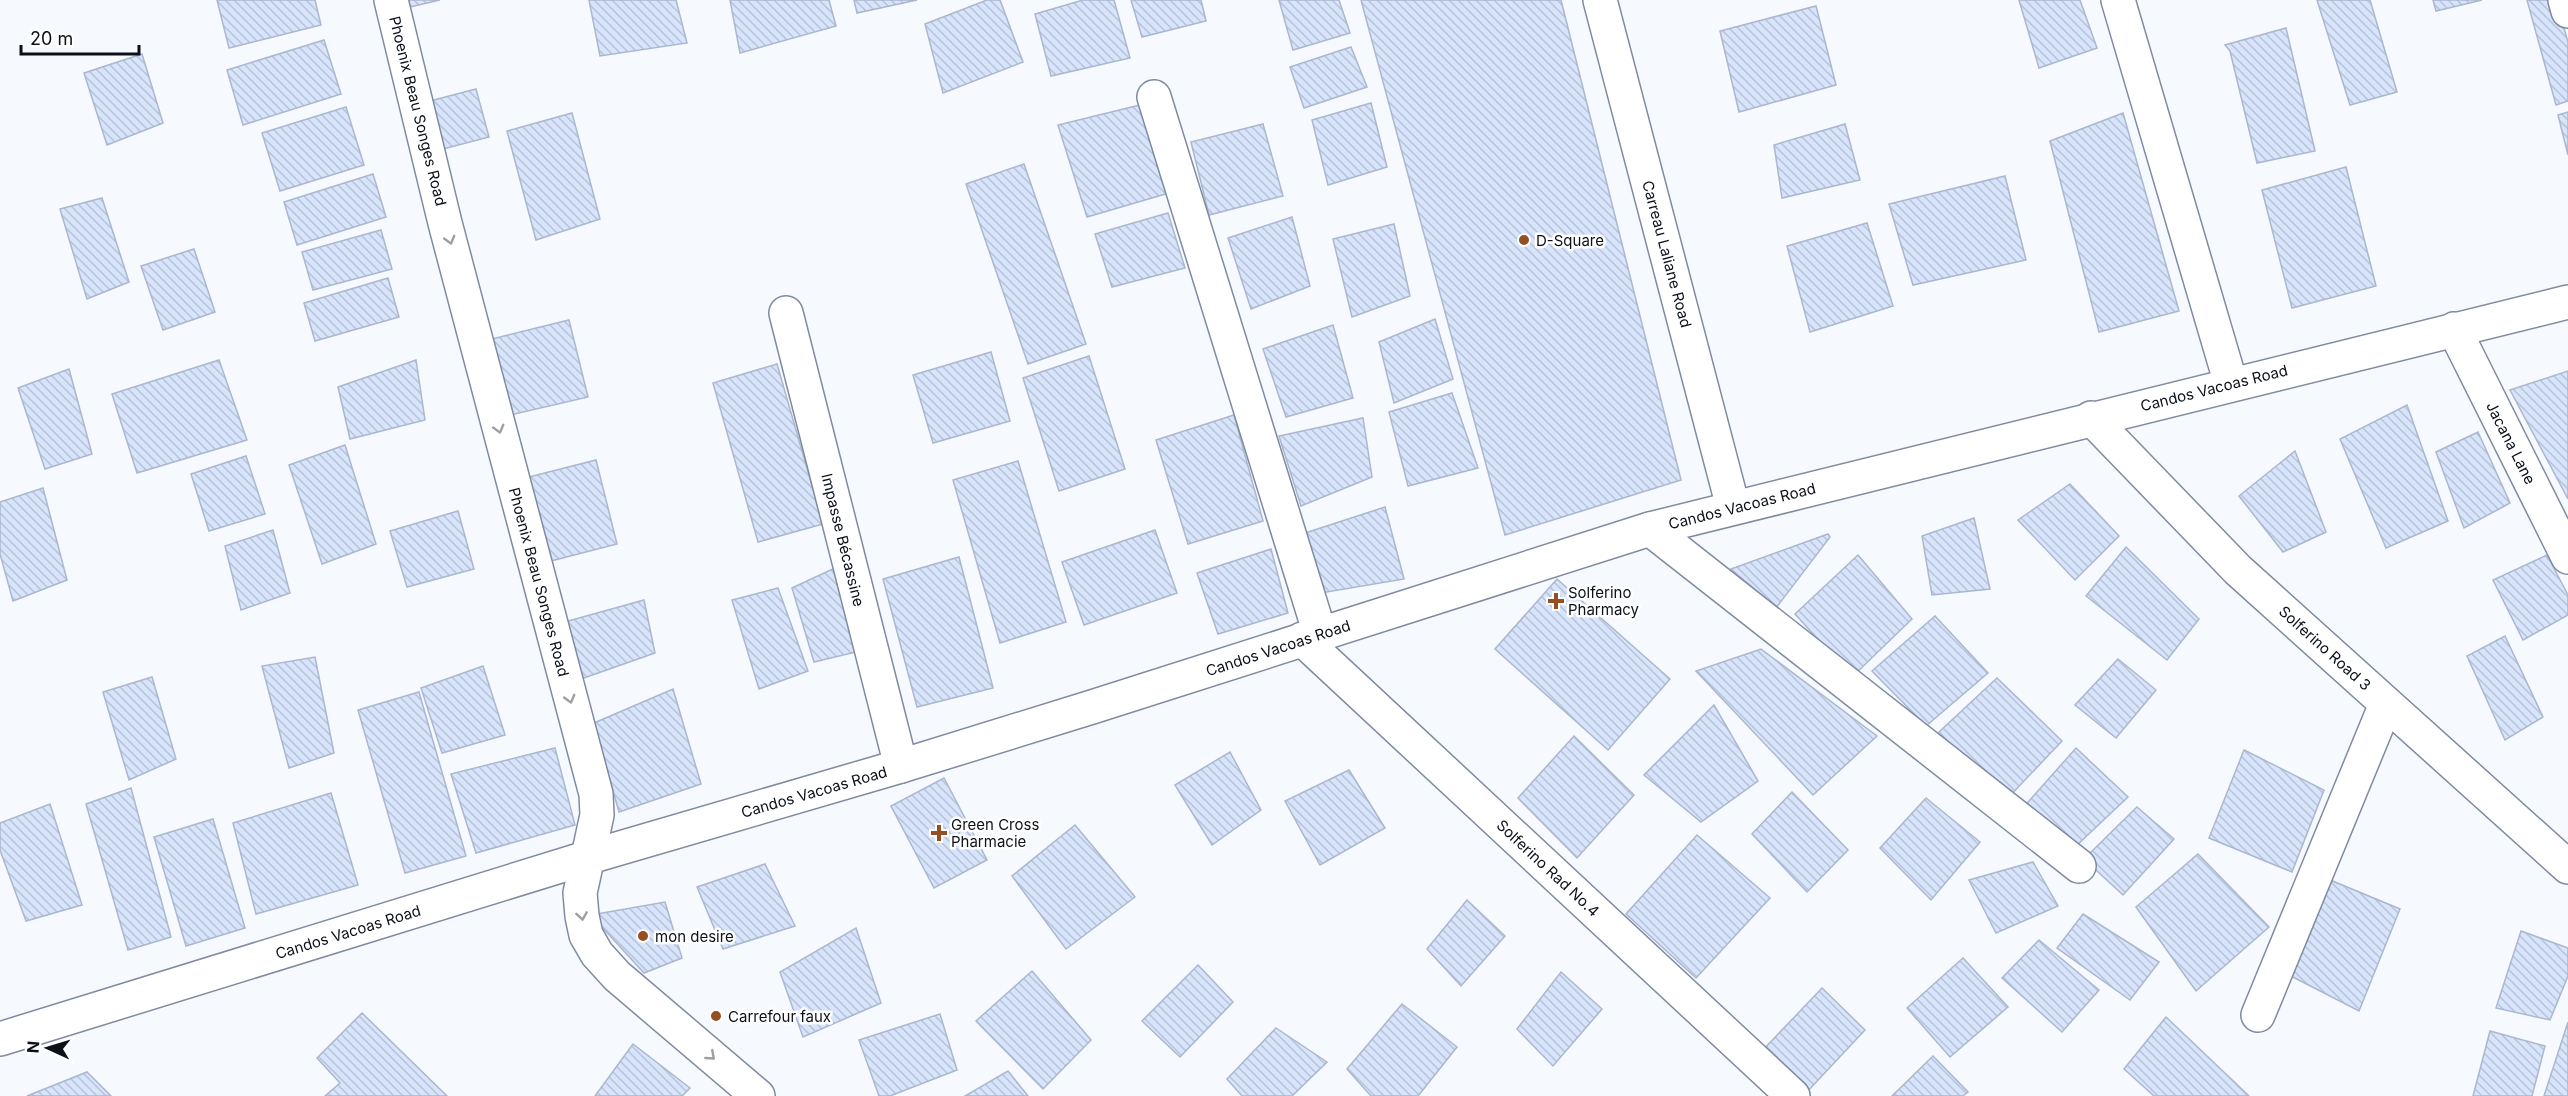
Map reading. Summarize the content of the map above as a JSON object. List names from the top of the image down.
{
  "streets": {
    "street": [
      "Phoenix Beau Songes Road",
      "Carreau Laliane Road",
      "Candos Vacoas Road",
      "Jacana Lane",
      "Impasse Bécassine",
      "Solferino Road 3",
      "Solferino Rad No.4"
    ]
  },
  "crossings": [
    ["Phoenix Beau Songes Road", "Candos Vacoas Road"],
    ["Carreau Laliane Road", "Candos Vacoas Road"],
    ["Candos Vacoas Road", "Jacana Lane"],
    ["Candos Vacoas Road", "Impasse Bécassine"],
    ["Candos Vacoas Road", "Solferino Road 3"],
    ["Candos Vacoas Road", "Solferino Rad No.4"]
  ],
  "one_way": ["Phoenix Beau Songes Road"],
  "places": {
    "other": ["D-Square", "mon desire", "Carrefour faux"],
    "health": ["Solferino Pharmacy", "Green Cross Pharmacie"]
  },
  "scale_bar": "20 m",
  "north": "left"
}
